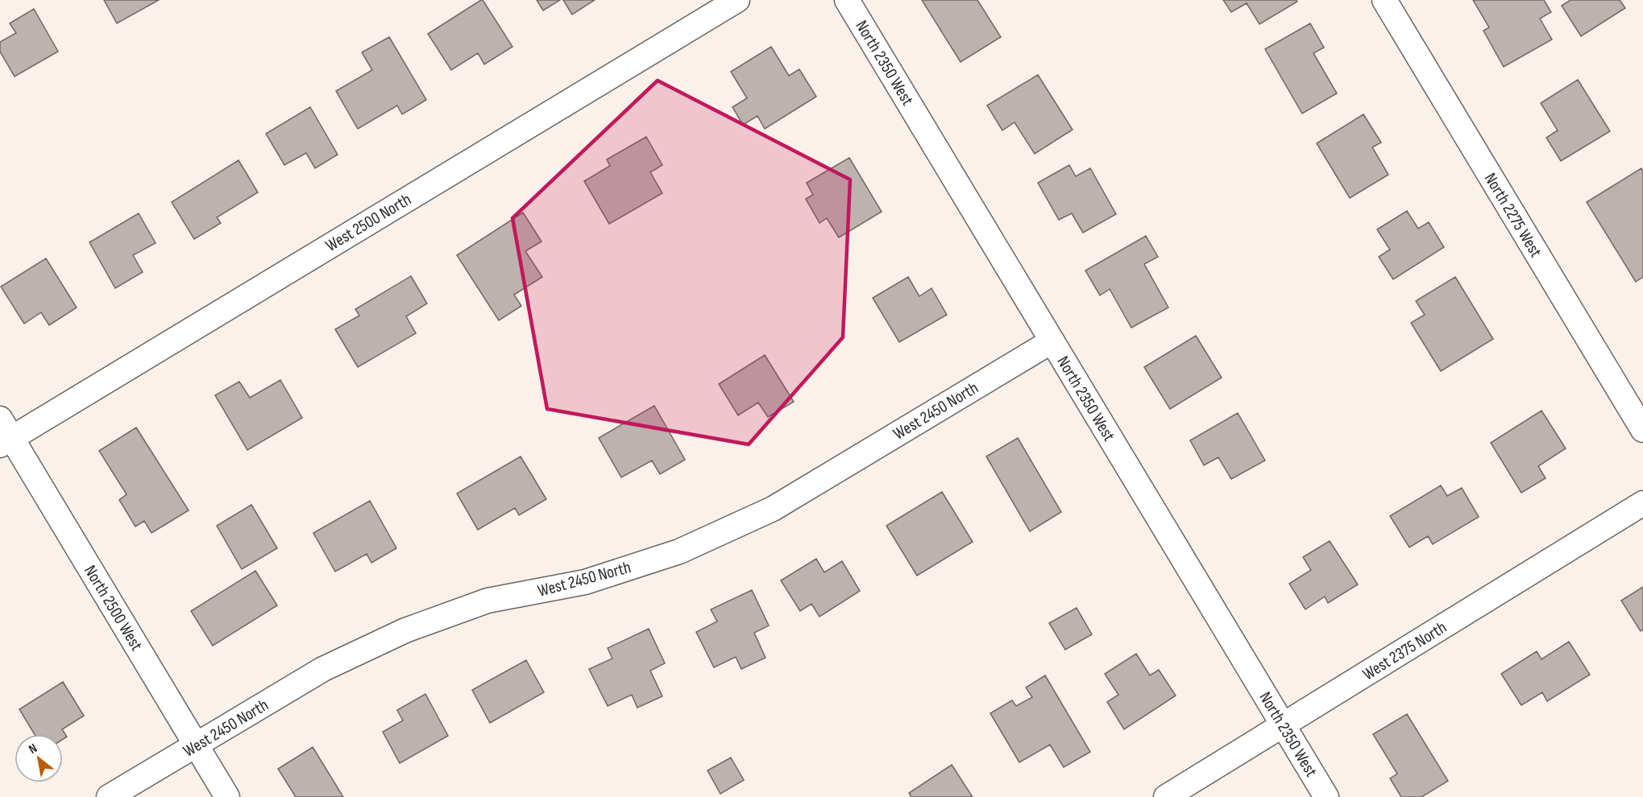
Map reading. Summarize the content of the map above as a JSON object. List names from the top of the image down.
{
  "streets": {
    "street": [
      "North 2350 West",
      "North 2275 West",
      "West 2500 North",
      "West 2450 North",
      "North 2500 West",
      "West 2375 North"
    ]
  },
  "crossings": [
    ["North 2350 West", "West 2450 North"],
    ["North 2350 West", "West 2375 North"],
    ["West 2500 North", "North 2500 West"],
    ["West 2450 North", "North 2500 West"]
  ],
  "north": "top left"
}
